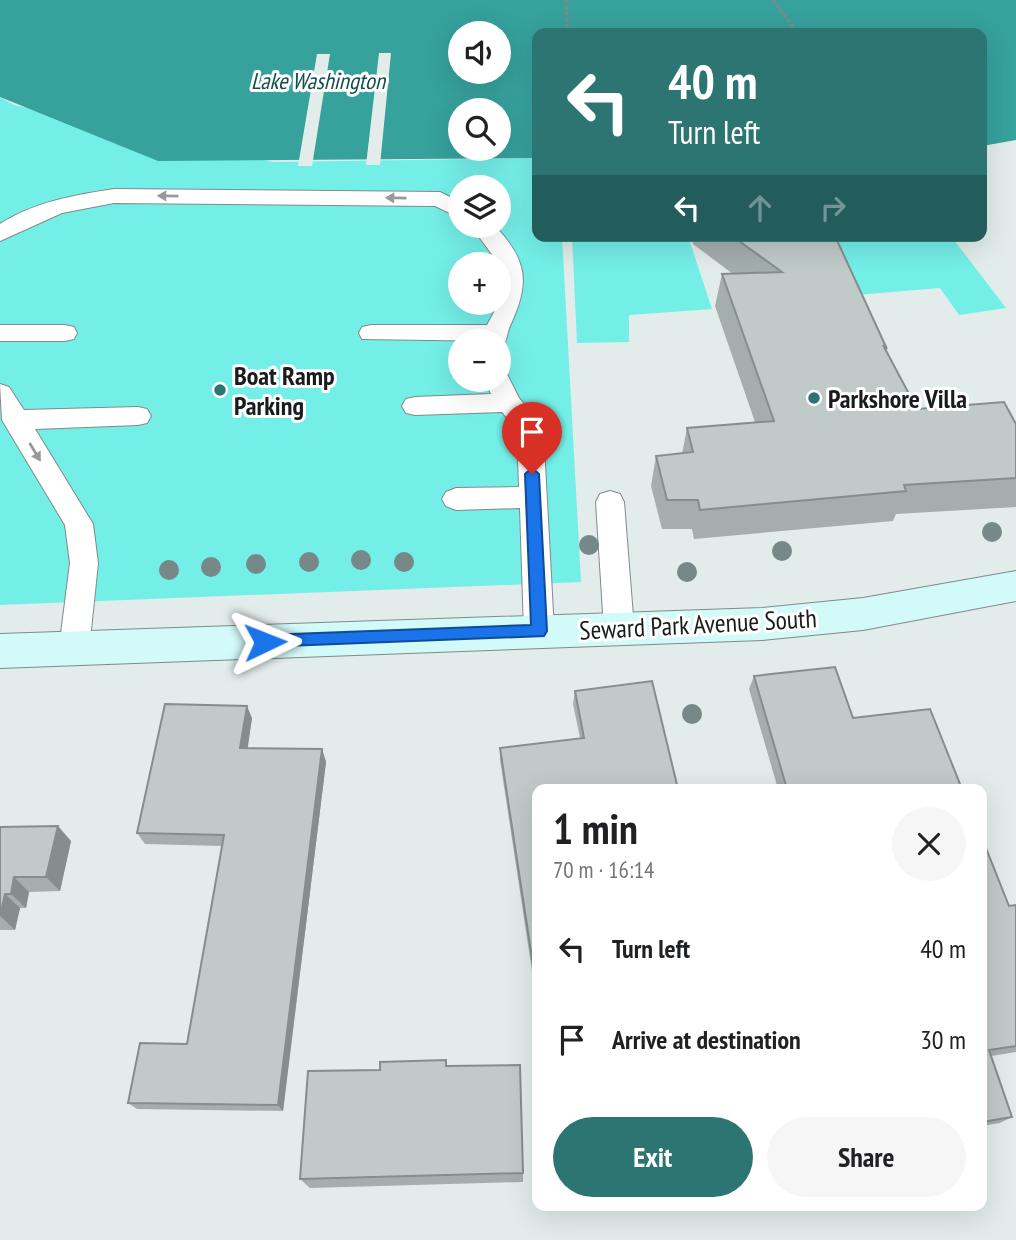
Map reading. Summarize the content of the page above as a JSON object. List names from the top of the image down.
{
  "streets": {
    "street": ["Seward Park Avenue South"]
  },
  "water": ["Lake Washington"],
  "places": ["Boat Ramp Parking", "Parkshore Villa"],
  "page": {
    "map_buttons": ["+", "−"],
    "turn": ["40 m", "Turn left"],
    "heading": ["1 min", "70 m · 16:14"],
    "list": [
      {
        "name": "Turn left",
        "value": "40 m"
      },
      {
        "name": "Arrive at destination",
        "value": "30 m"
      }
    ],
    "buttons": ["Exit", "Share"]
  }
}
